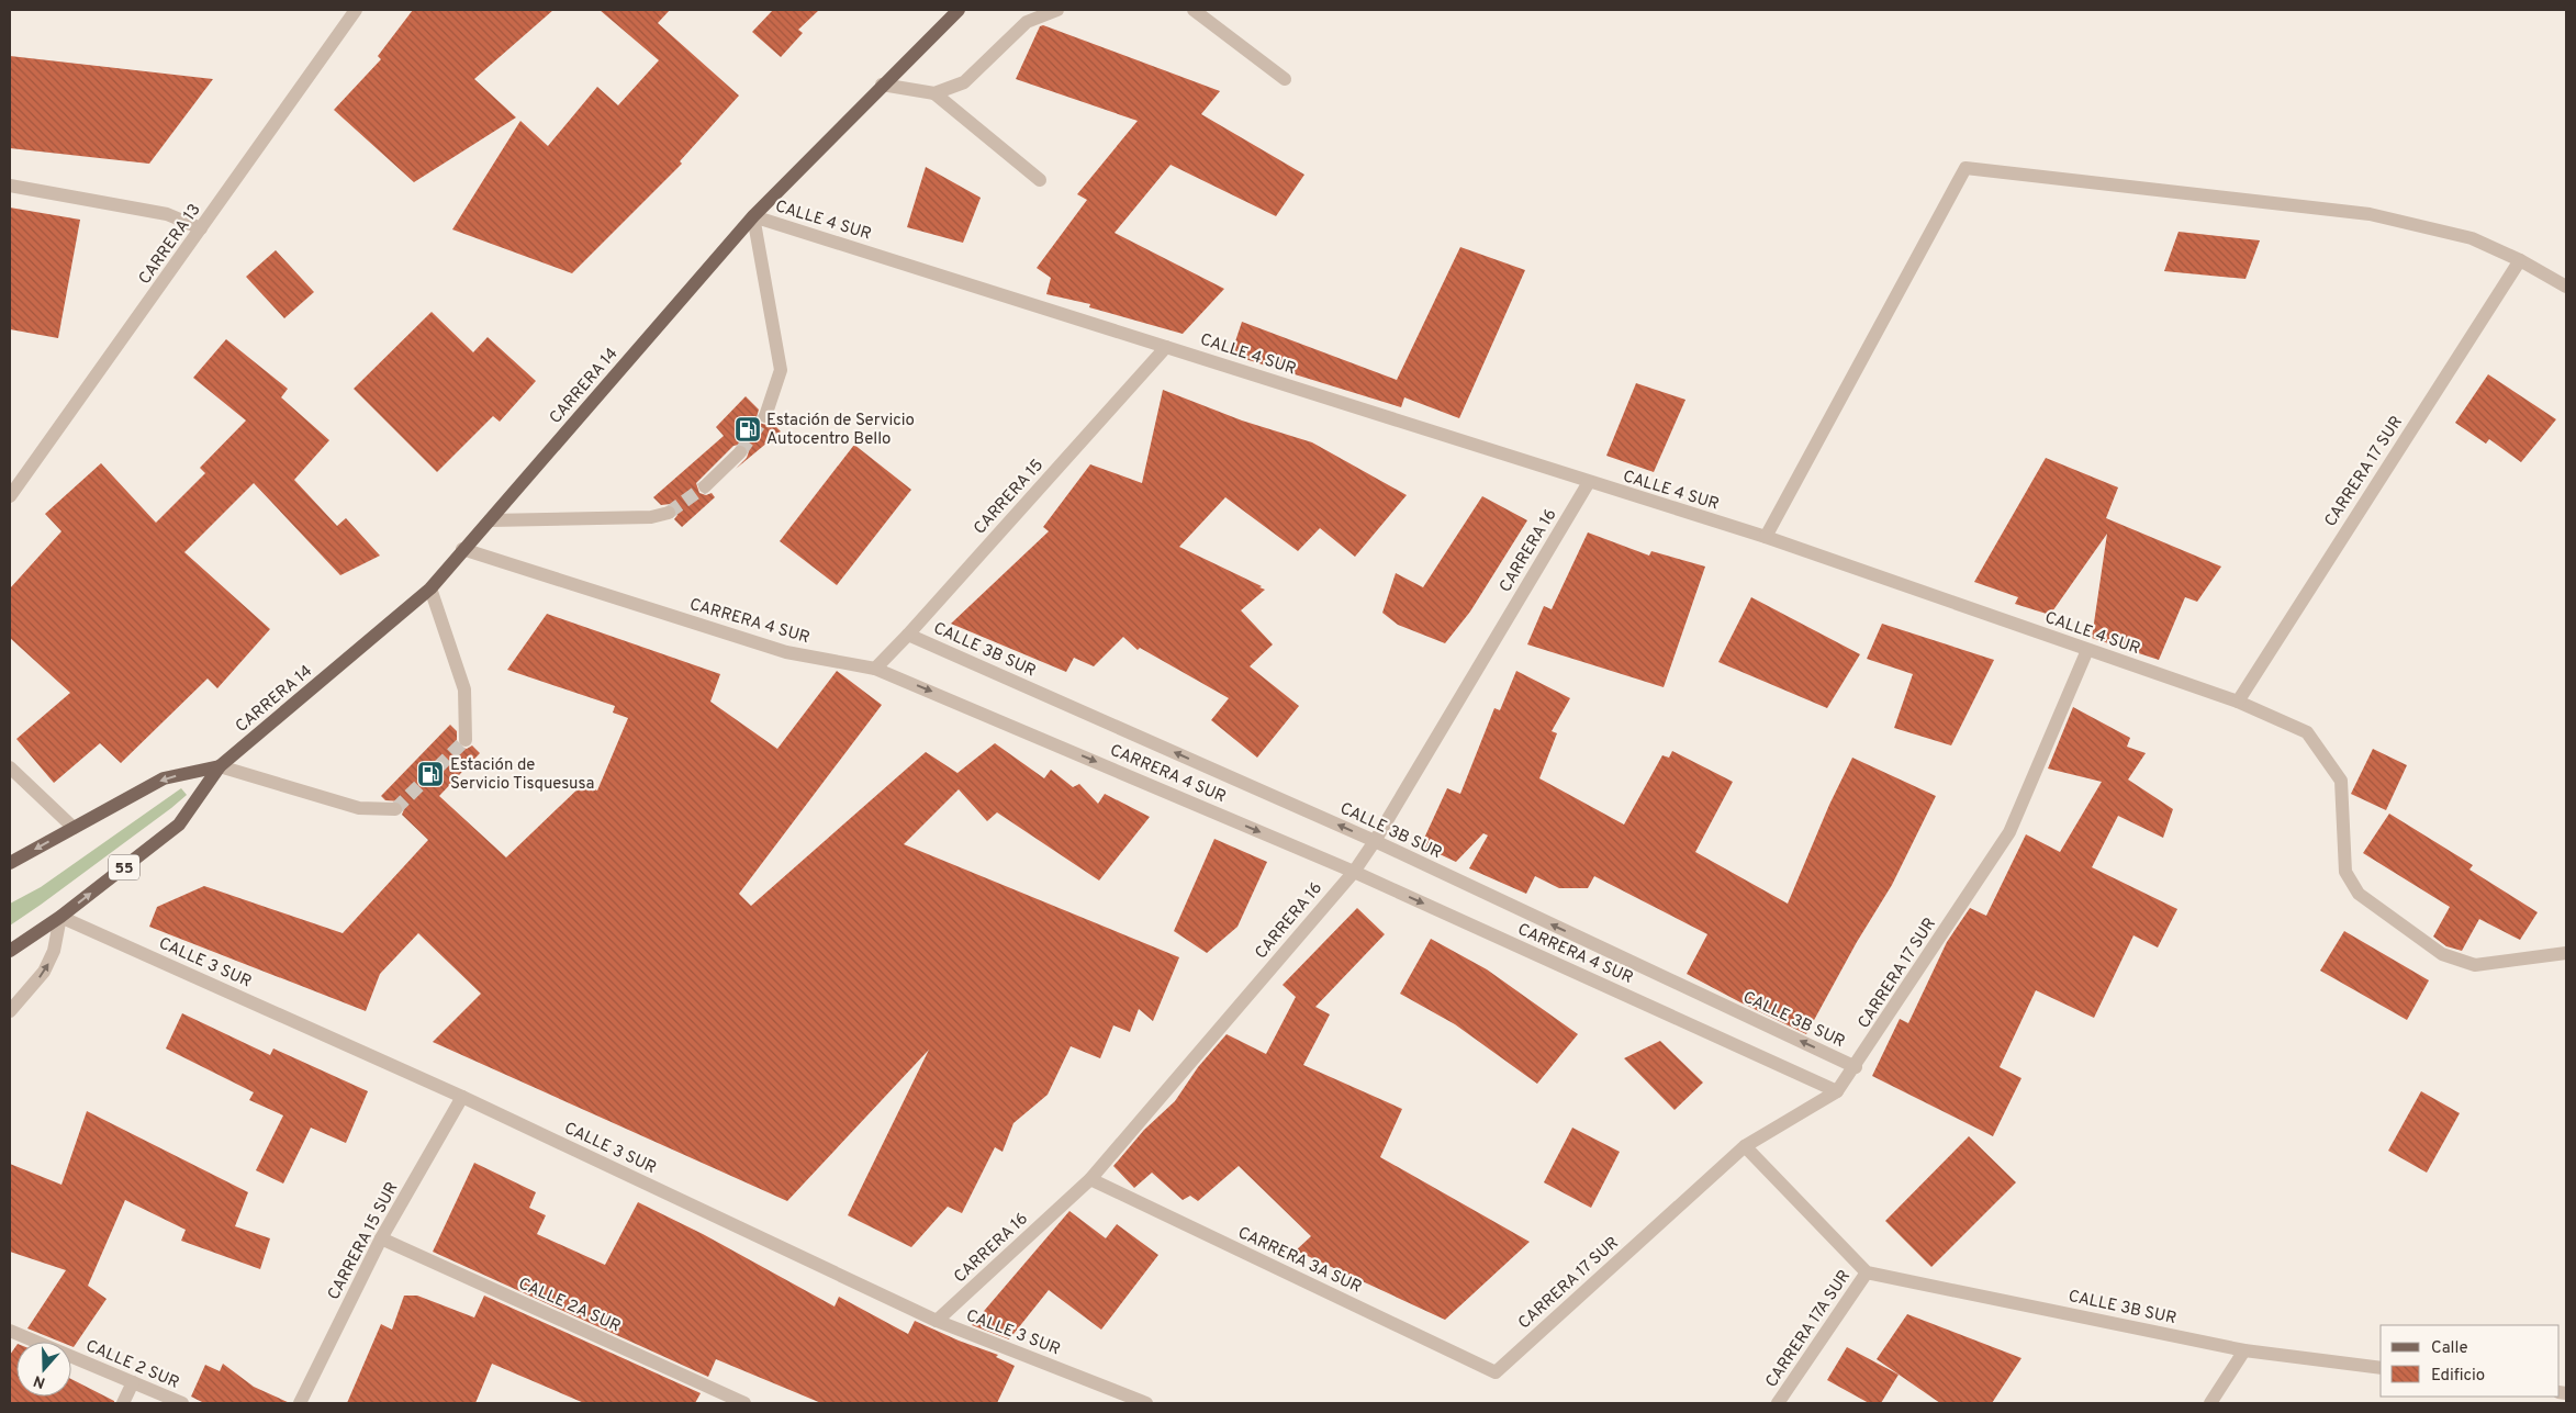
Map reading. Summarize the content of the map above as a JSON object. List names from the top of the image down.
{
  "streets": {
    "main road": ["CARRERA 14", "55"],
    "street": [
      "CALLE 4 SUR",
      "CARRERA 13",
      "CARRERA 17 SUR",
      "CARRERA 15",
      "CARRERA 16",
      "CARRERA 4 SUR",
      "CALLE 3B SUR",
      "CALLE 3 SUR",
      "CARRERA 15 SUR",
      "CARRERA 3A SUR",
      "CALLE 2A SUR",
      "CARRERA 17A SUR",
      "CALLE 2 SUR"
    ]
  },
  "crossings": [
    ["CALLE 4 SUR", "CARRERA 14"],
    ["CALLE 4 SUR", "CARRERA 17 SUR"],
    ["CALLE 4 SUR", "CARRERA 15"],
    ["CALLE 4 SUR", "CARRERA 16"],
    ["CARRERA 14", "CARRERA 4 SUR"],
    ["CARRERA 14", "55"],
    ["CARRERA 17 SUR", "CARRERA 4 SUR"],
    ["CARRERA 17 SUR", "CALLE 3B SUR"],
    ["CARRERA 17 SUR", "CARRERA 3A SUR"],
    ["CARRERA 15", "CARRERA 4 SUR"],
    ["CARRERA 15", "CALLE 3B SUR"],
    ["CARRERA 16", "CARRERA 4 SUR"],
    ["CARRERA 16", "CALLE 3B SUR"],
    ["CARRERA 16", "CALLE 3 SUR"],
    ["CARRERA 16", "CARRERA 3A SUR"],
    ["CALLE 3B SUR", "CARRERA 17A SUR"],
    ["55", "CALLE 3 SUR"],
    ["CALLE 3 SUR", "CARRERA 15 SUR"],
    ["CARRERA 15 SUR", "CALLE 2A SUR"]
  ],
  "one_way": ["CARRERA 4 SUR", "CALLE 3B SUR"],
  "places": {
    "fuel station": ["Estación de Servicio Autocentro Bello", "Estación de Servicio Tisquesusa"]
  },
  "legend": ["Calle", "Edificio"],
  "north": "bottom"
}
